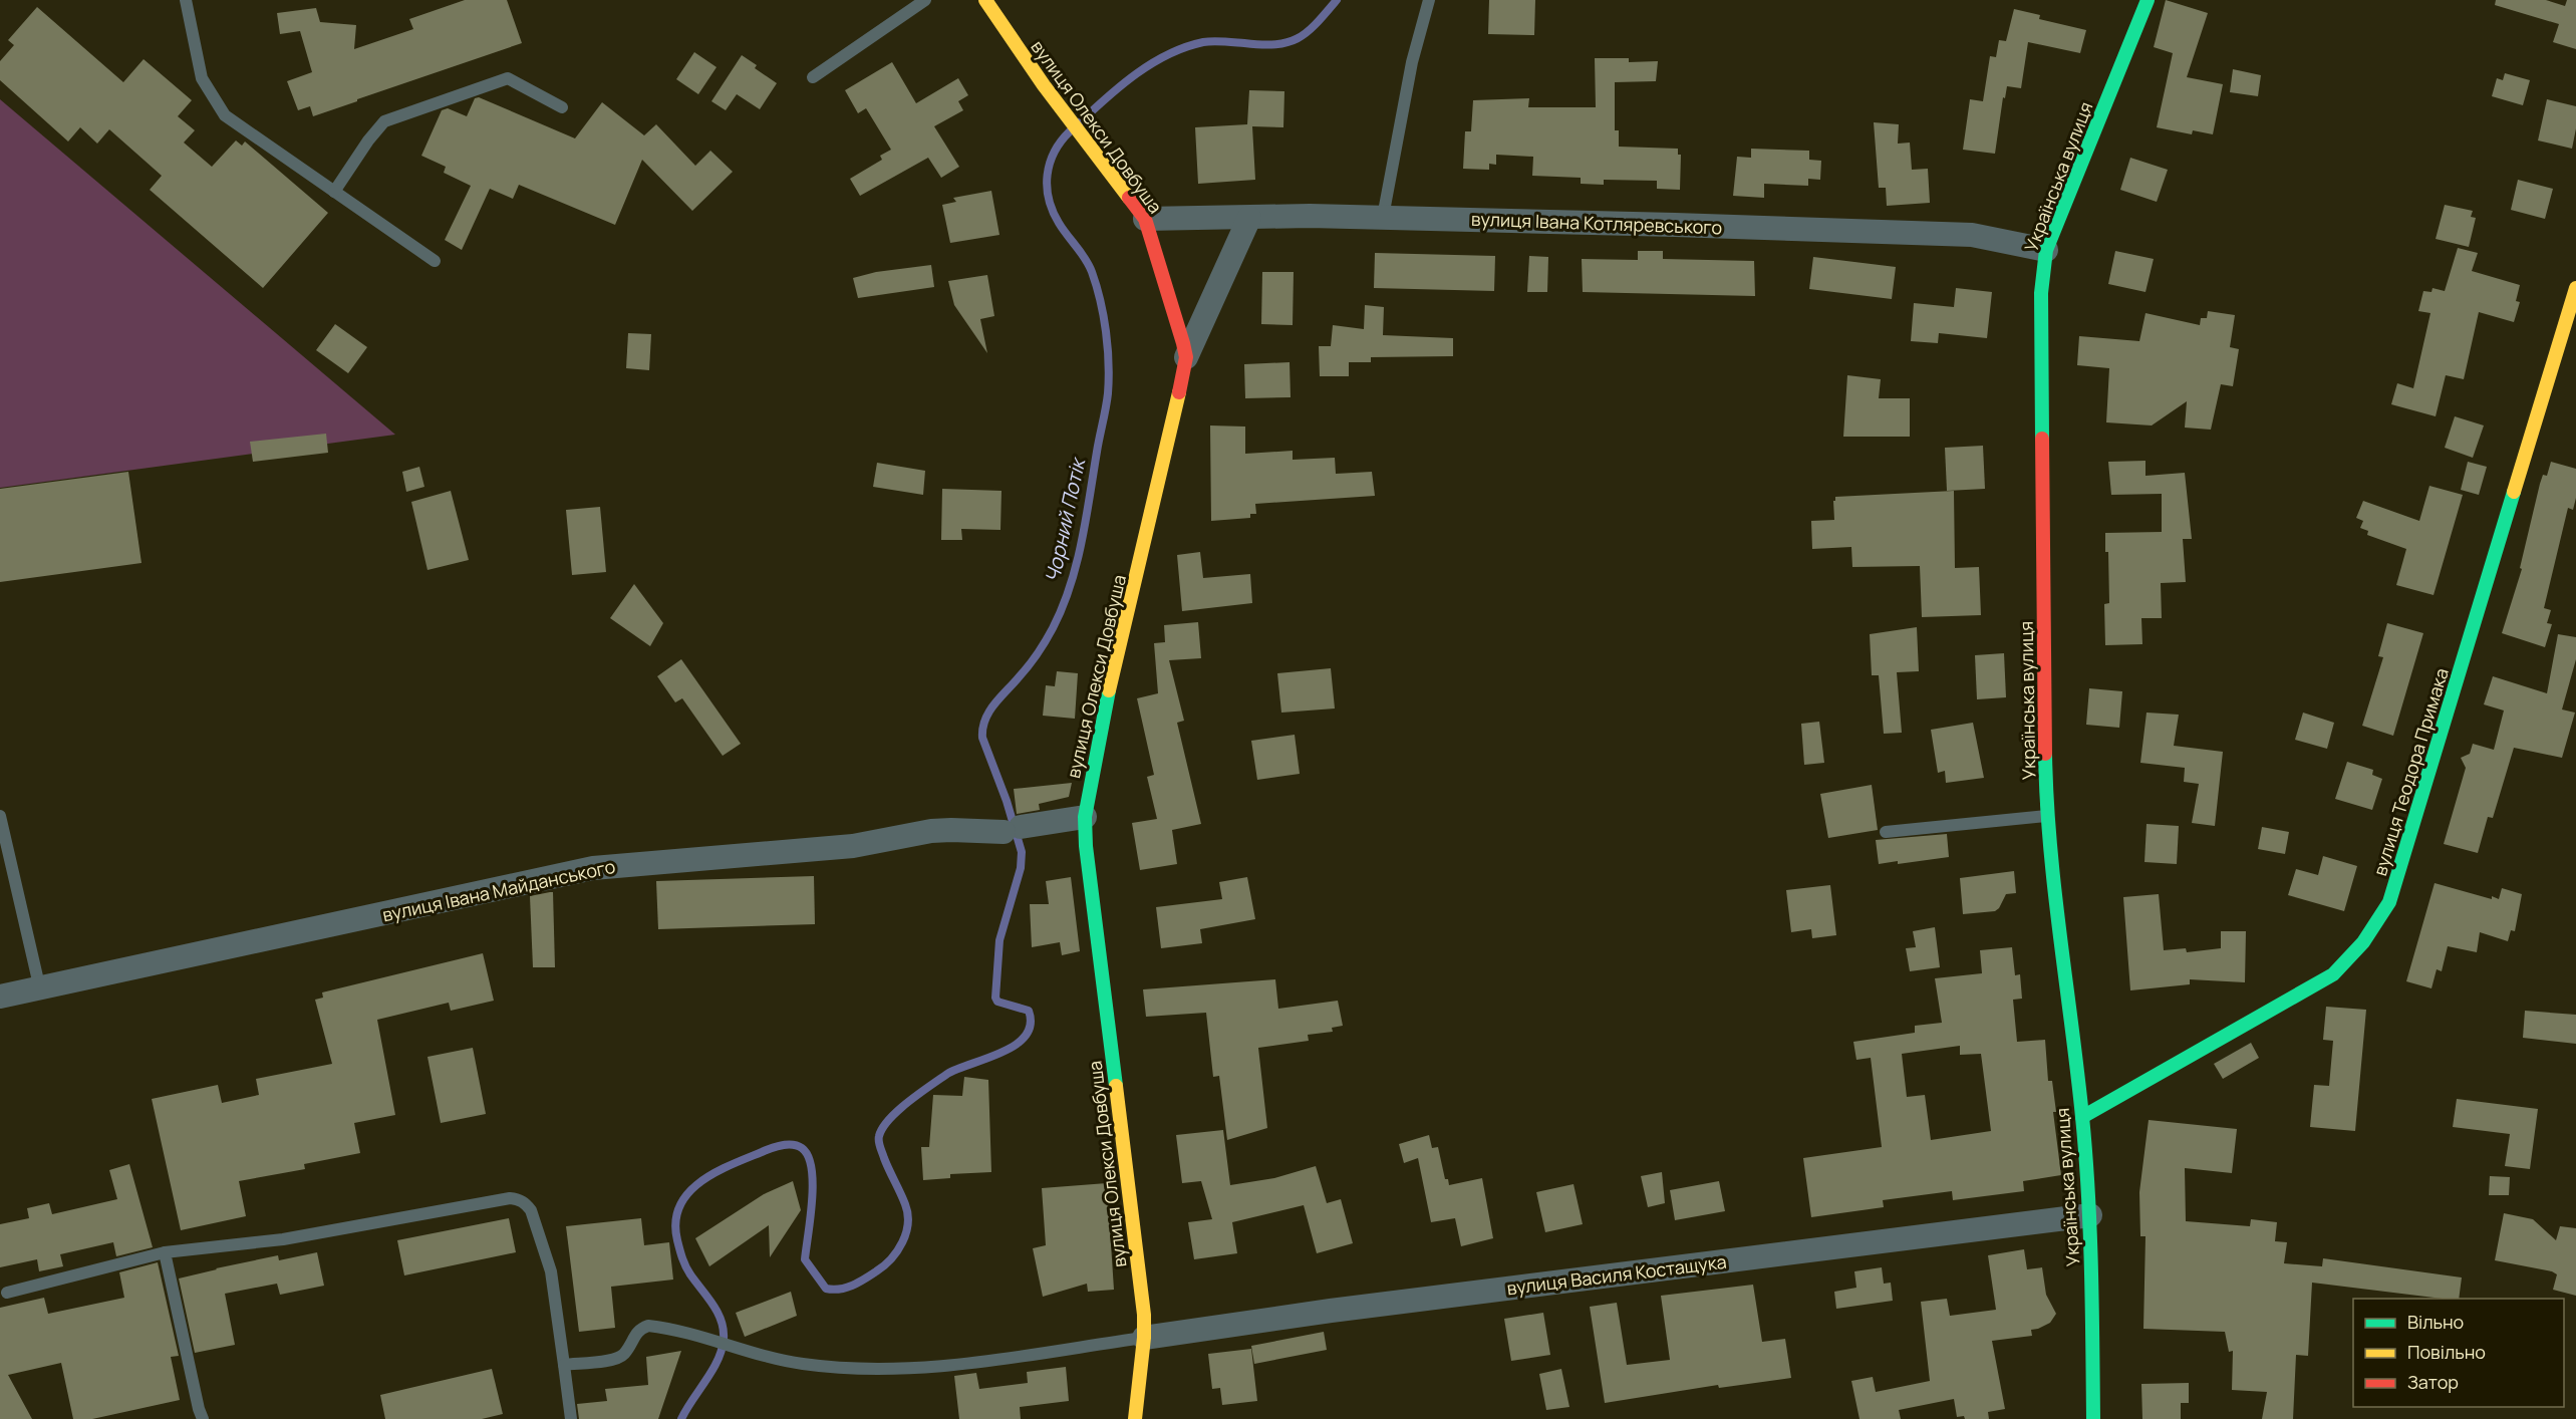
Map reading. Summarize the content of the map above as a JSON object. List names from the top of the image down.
{
  "streets": {
    "street": [
      "вулиця Олекси Довбуша",
      "Українська вулиця",
      "вулиця Івана Котляревського",
      "вулиця Теодора Примака",
      "вулиця Івана Майданського",
      "вулиця Василя Костащука"
    ]
  },
  "crossings": [
    ["вулиця Олекси Довбуша", "вулиця Івана Котляревського"],
    ["вулиця Олекси Довбуша", "вулиця Івана Майданського"],
    ["вулиця Олекси Довбуша", "вулиця Василя Костащука"],
    ["Українська вулиця", "вулиця Івана Котляревського"],
    ["Українська вулиця", "вулиця Теодора Примака"],
    ["Українська вулиця", "вулиця Василя Костащука"]
  ],
  "water": ["Чорний Потік"],
  "legend": ["Вільно", "Повільно", "Затор"]
}
